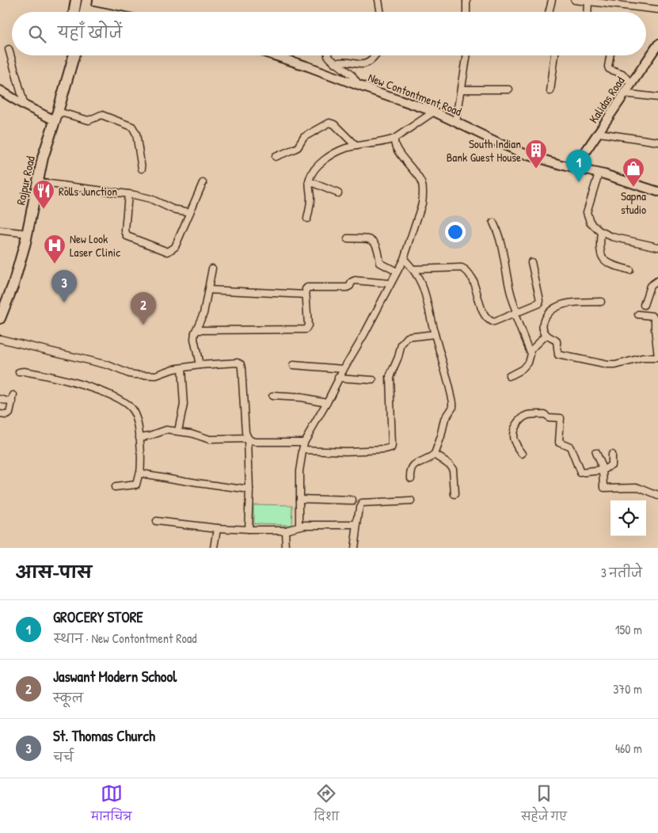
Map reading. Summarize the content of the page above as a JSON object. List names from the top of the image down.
{
  "streets": {
    "main road": ["Rajpur Road"],
    "street": ["New Contontment Road", "Kalidas Road"]
  },
  "crossings": [
    ["New Contontment Road", "Kalidas Road"]
  ],
  "places": {
    "building": ["South Indian Bank Guest House"],
    "shop": ["Sapna studio"],
    "restaurant": ["Rolls Junction"],
    "hospital": ["New Look Laser Clinic"]
  },
  "page": {
    "search": "यहाँ खोजें",
    "pins": ["1", "3", "2"],
    "heading": ["आस-पास", "3 नतीजे"],
    "list": [
      {
        "mark": "1",
        "name": "GROCERY STORE",
        "note": "स्थान · New Contontment Road",
        "value": "150 m"
      },
      {
        "mark": "2",
        "name": "Jaswant Modern School",
        "note": "स्कूल",
        "value": "370 m"
      },
      {
        "mark": "3",
        "name": "St. Thomas Church",
        "note": "चर्च",
        "value": "460 m"
      }
    ],
    "nav": ["मानचित्र", "दिशा", "सहेजे गए"]
  }
}
